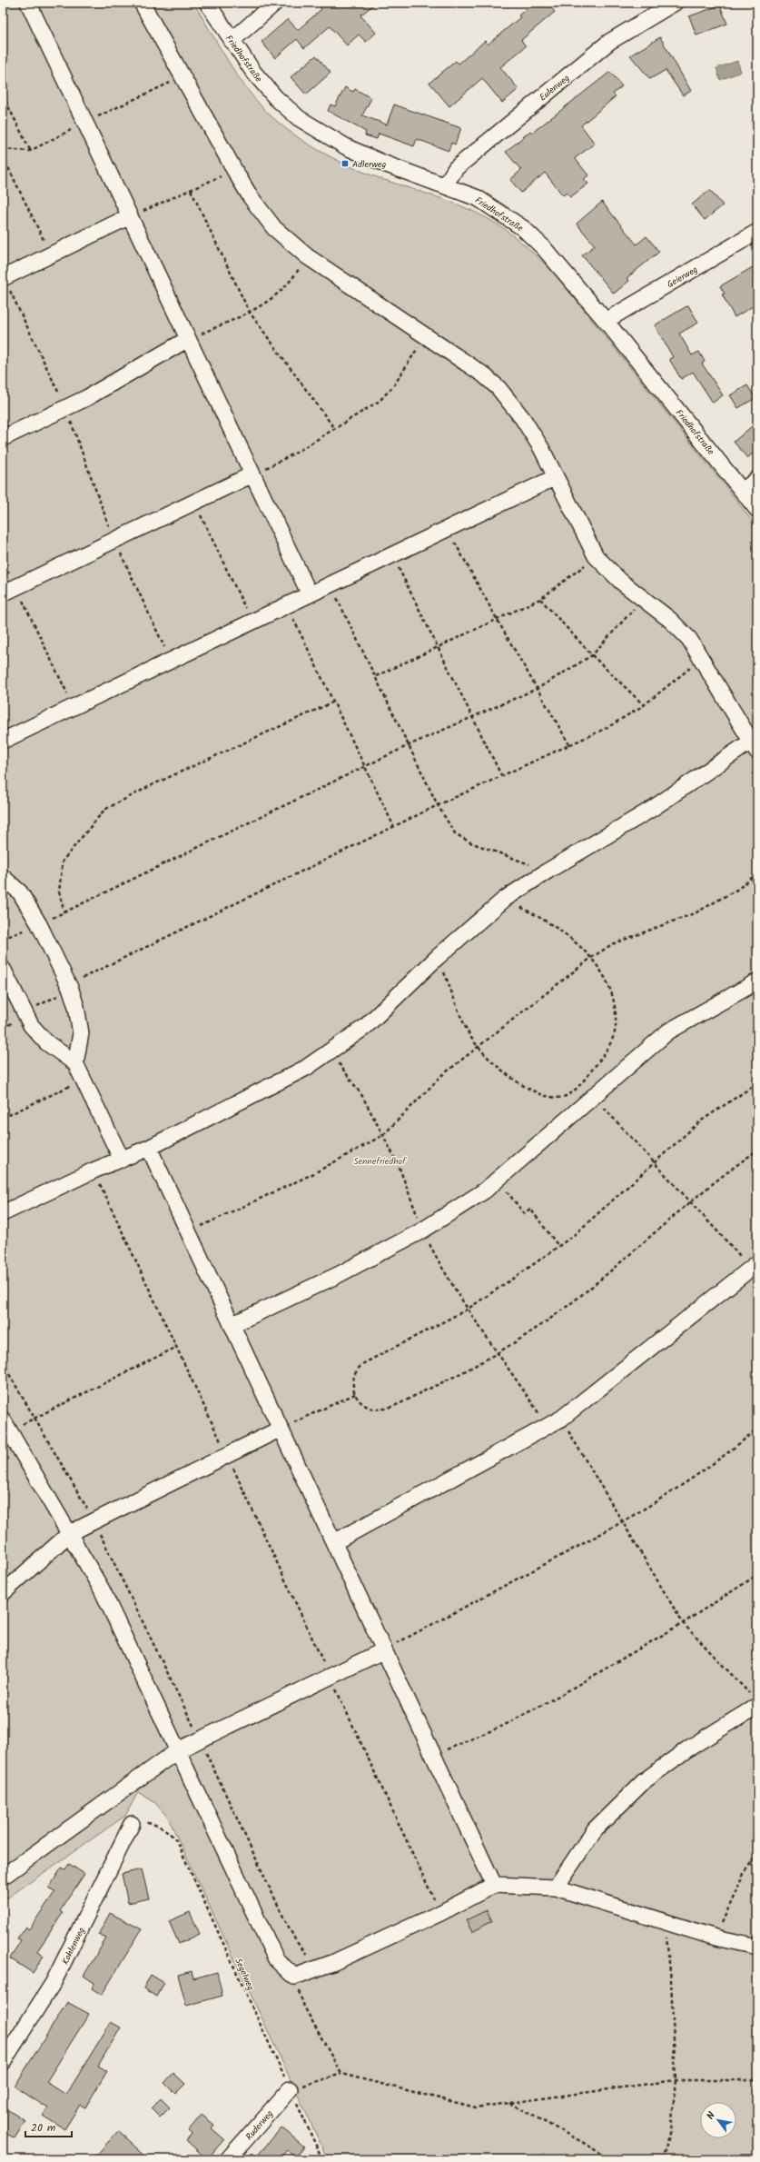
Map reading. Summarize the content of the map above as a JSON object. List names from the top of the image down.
{
  "streets": {
    "street": [
      "Friedhofstraße",
      "Eulenweg",
      "Geierweg",
      "Kohlenweg",
      "Ruderweg"
    ],
    "path": ["Segelweg"]
  },
  "crossings": [
    ["Friedhofstraße", "Eulenweg"],
    ["Friedhofstraße", "Geierweg"],
    ["Kohlenweg", "Segelweg"],
    ["Segelweg", "Ruderweg"]
  ],
  "parks": ["Sennefriedhof"],
  "places": {
    "transit": ["Adlerweg"]
  },
  "scale_bar": "20 m",
  "north": "top left"
}
